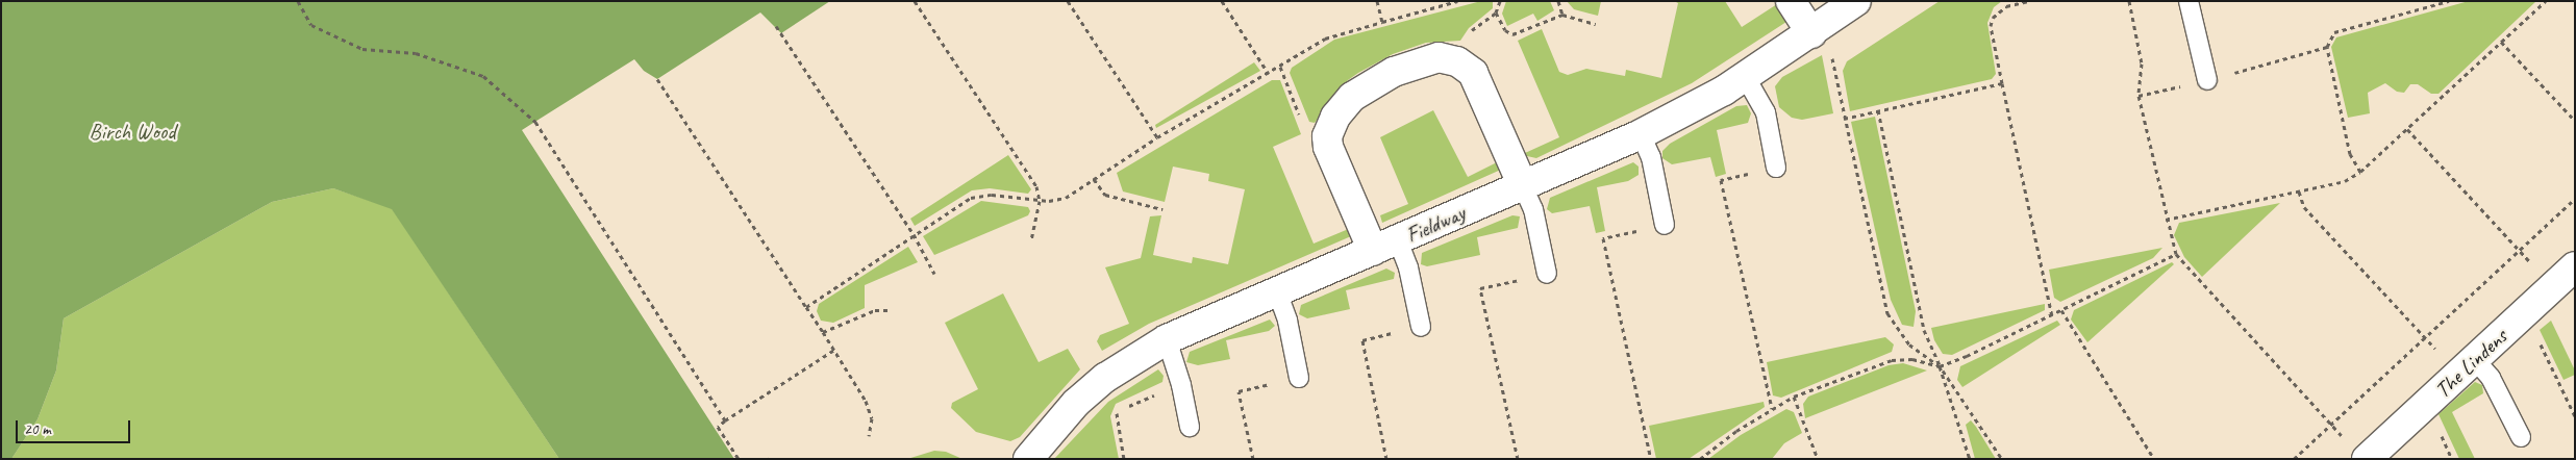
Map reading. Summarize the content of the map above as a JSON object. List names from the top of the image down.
{
  "streets": {
    "street": ["Fieldway", "The Lindens"]
  },
  "parks": ["Birch Wood"],
  "scale_bar": "20 m"
}
